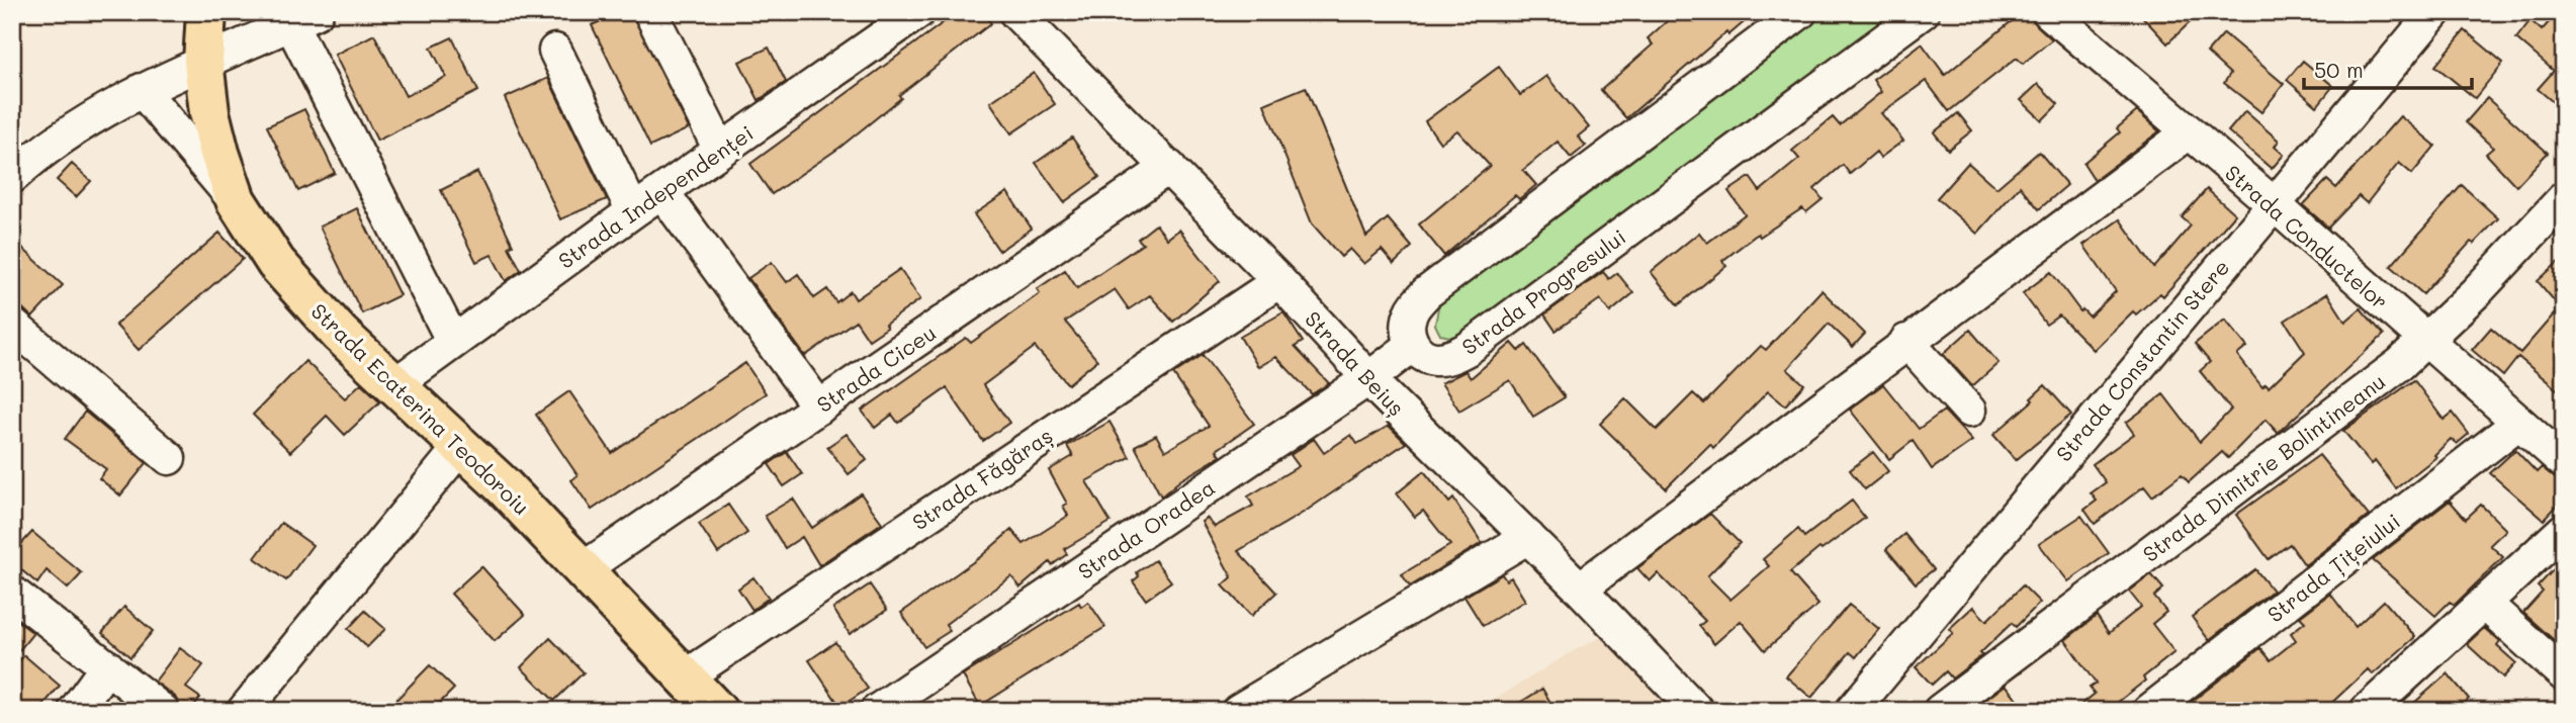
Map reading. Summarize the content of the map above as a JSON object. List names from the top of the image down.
{
  "streets": {
    "main road": ["Strada Ecaterina Teodoroiu"],
    "street": [
      "Strada Independenței",
      "Strada Conductelor",
      "Strada Progresului",
      "Strada Constantin Stere",
      "Strada Beiuș",
      "Strada Ciceu",
      "Strada Dimitrie Bolintineanu",
      "Strada Făgăraș",
      "Strada Oradea",
      "Strada Țițeiului"
    ]
  },
  "crossings": [
    ["Strada Independenței", "Strada Ecaterina Teodoroiu"],
    ["Strada Conductelor", "Strada Constantin Stere"],
    ["Strada Conductelor", "Strada Dimitrie Bolintineanu"],
    ["Strada Conductelor", "Strada Țițeiului"],
    ["Strada Progresului", "Strada Oradea"],
    ["Strada Beiuș", "Strada Ciceu"],
    ["Strada Beiuș", "Strada Făgăraș"],
    ["Strada Beiuș", "Strada Oradea"],
    ["Strada Ciceu", "Strada Ecaterina Teodoroiu"],
    ["Strada Ecaterina Teodoroiu", "Strada Făgăraș"]
  ],
  "scale_bar": "50 m"
}
